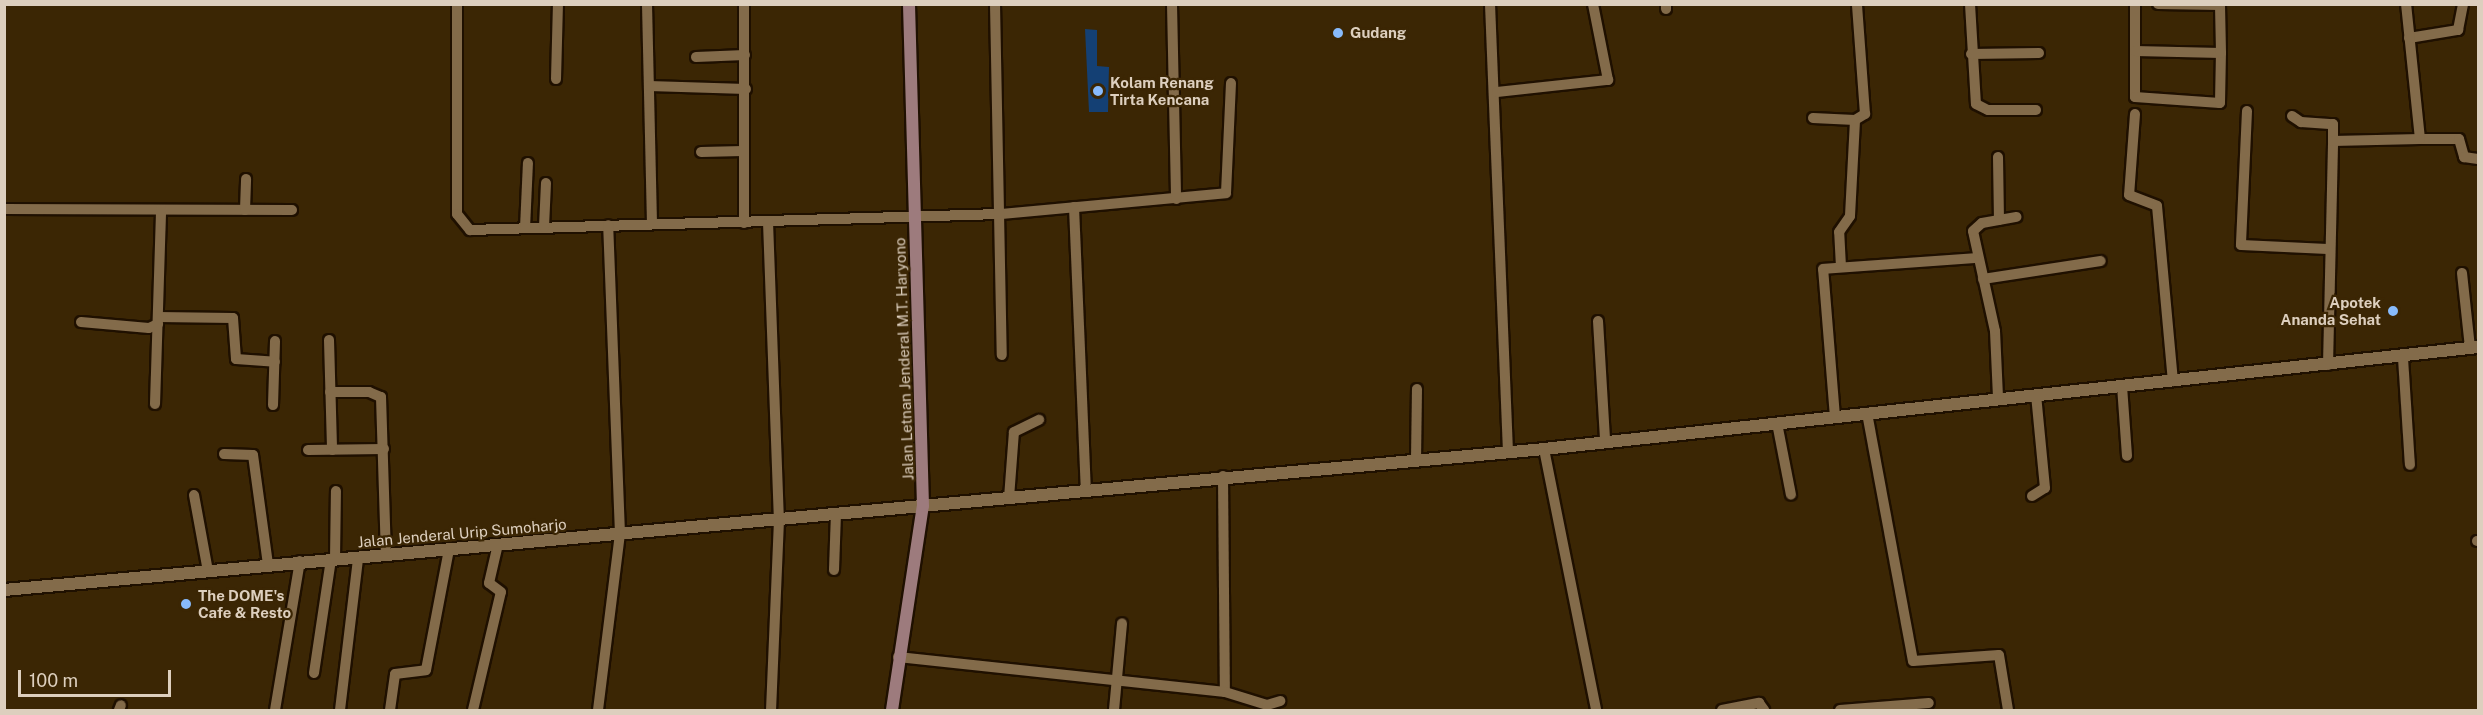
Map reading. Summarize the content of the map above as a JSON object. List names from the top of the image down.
{
  "streets": {
    "main road": ["Jalan Letnan Jenderal M.T. Haryono"],
    "street": ["Jalan Jenderal Urip Sumoharjo"]
  },
  "crossings": [
    ["Jalan Letnan Jenderal M.T. Haryono", "Jalan Jenderal Urip Sumoharjo"]
  ],
  "places": [
    "Gudang",
    "Kolam Renang Tirta Kencana",
    "Apotek Ananda Sehat",
    "The DOME's Cafe & Resto"
  ],
  "scale_bar": "100 m"
}
